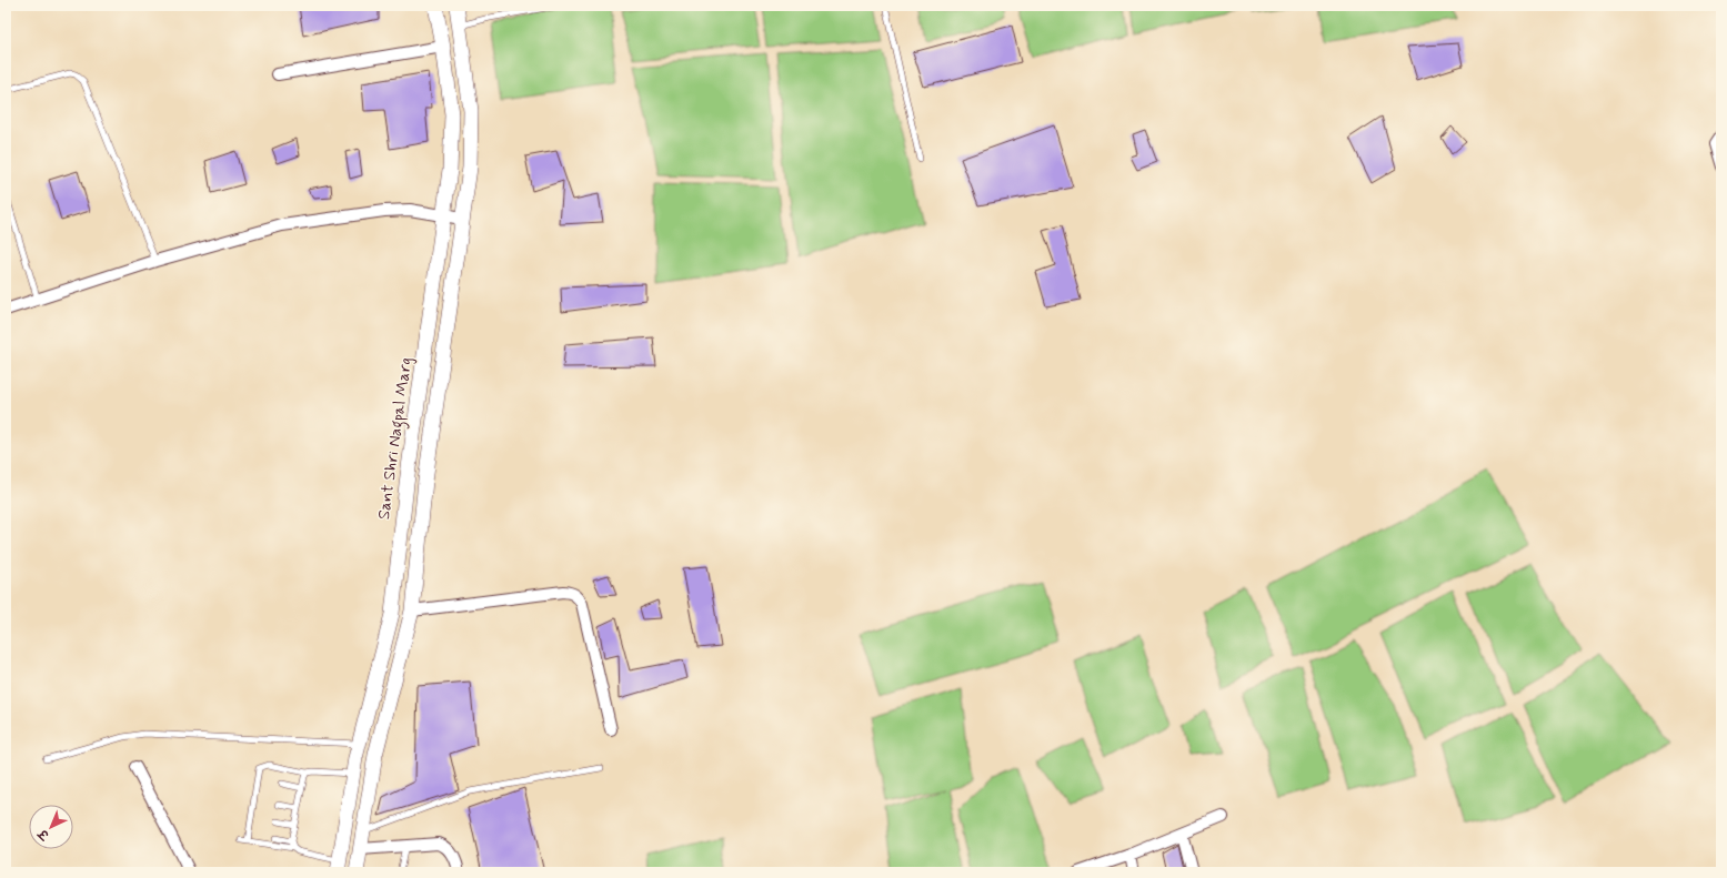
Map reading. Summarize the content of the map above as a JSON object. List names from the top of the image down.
{
  "streets": {
    "street": ["Sant Shri Nagpal Marg"]
  },
  "north": "bottom left"
}
